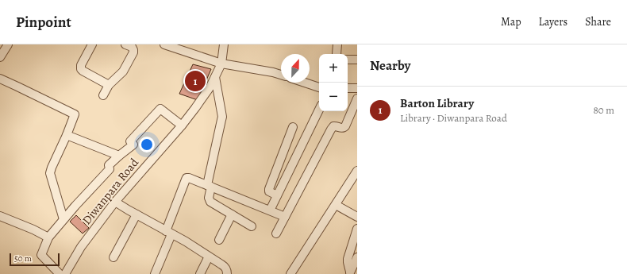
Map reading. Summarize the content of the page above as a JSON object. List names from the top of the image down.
{
  "streets": {
    "street": ["Diwanpara Road"]
  },
  "scale_bar": "50 m",
  "north": "top",
  "page": {
    "header": "Pinpoint",
    "nav": ["Map", "Layers", "Share"],
    "heading": "Nearby",
    "map_buttons": ["+", "−"],
    "pins": "1",
    "list": [
      {
        "mark": "1",
        "name": "Barton Library",
        "note": "Library · Diwanpara Road",
        "value": "80 m"
      }
    ],
    "scale": "50 m"
  }
}
